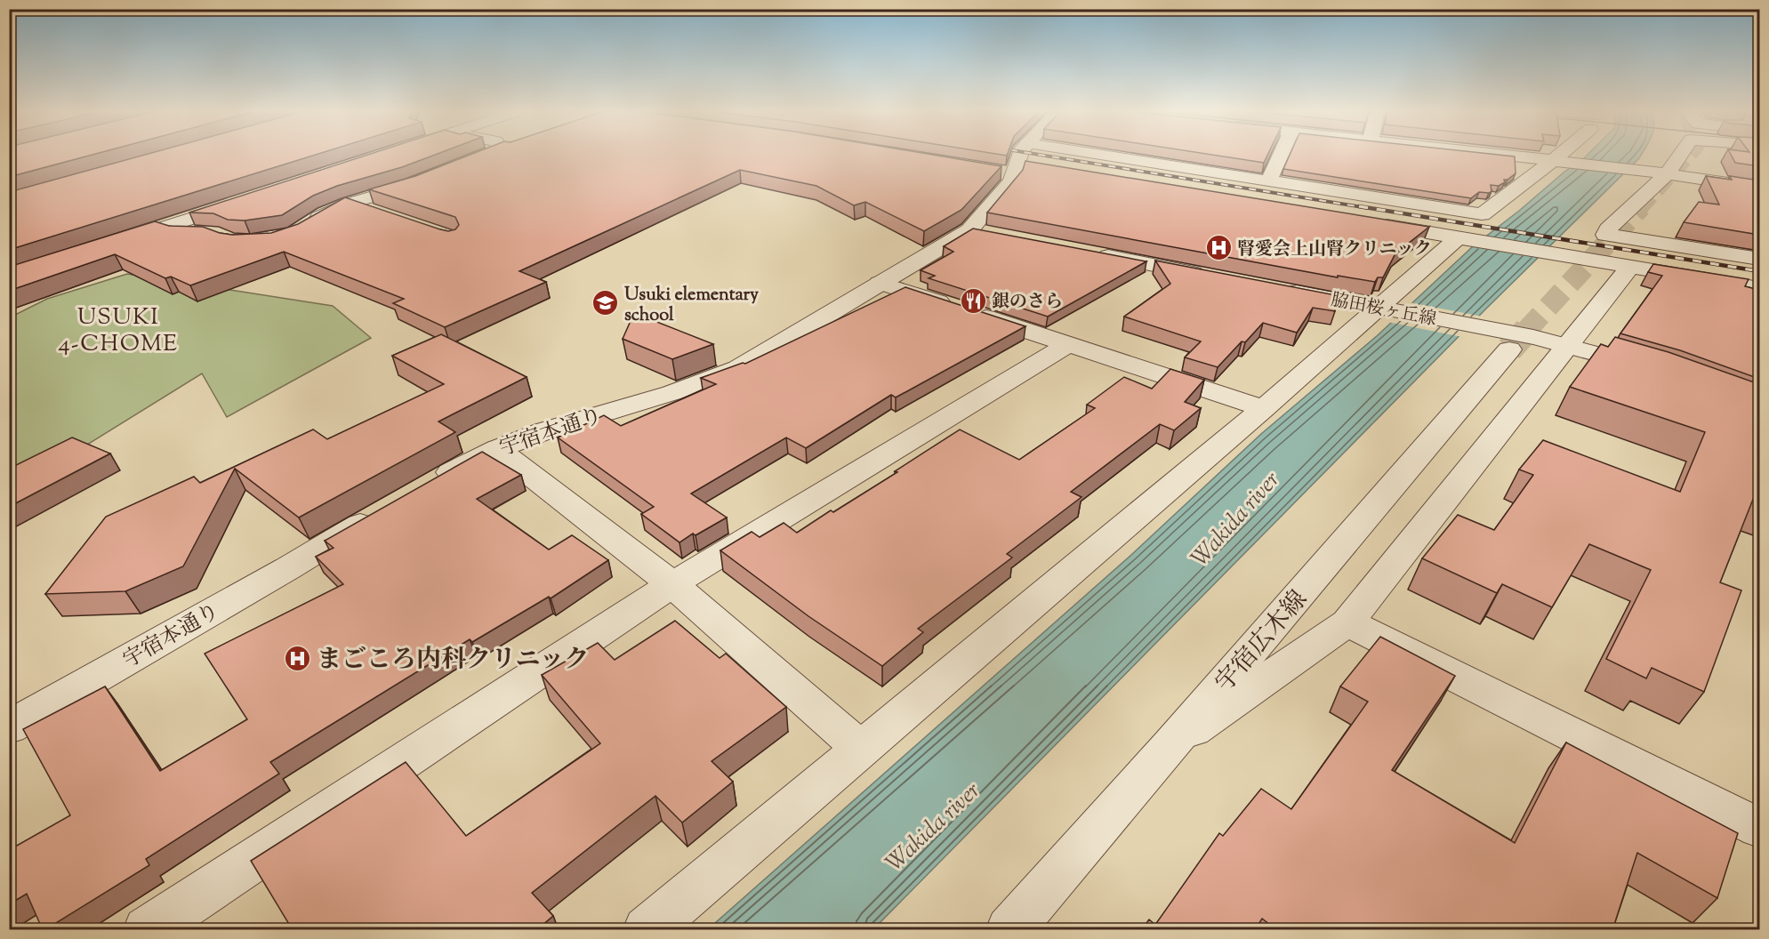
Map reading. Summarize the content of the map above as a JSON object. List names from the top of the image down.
{
  "streets": {
    "street": ["脇田桜ヶ丘線", "宇宿本通り", "宇宿広木線"]
  },
  "districts": ["USUKI 4-CHOME"],
  "water": ["Wakida river"],
  "places": {
    "hospital": ["腎愛会上山腎クリニック", "まごころ内科クリニック"],
    "restaurant": ["銀のさら"],
    "school or university": ["Usuki elementary school"]
  }
}
